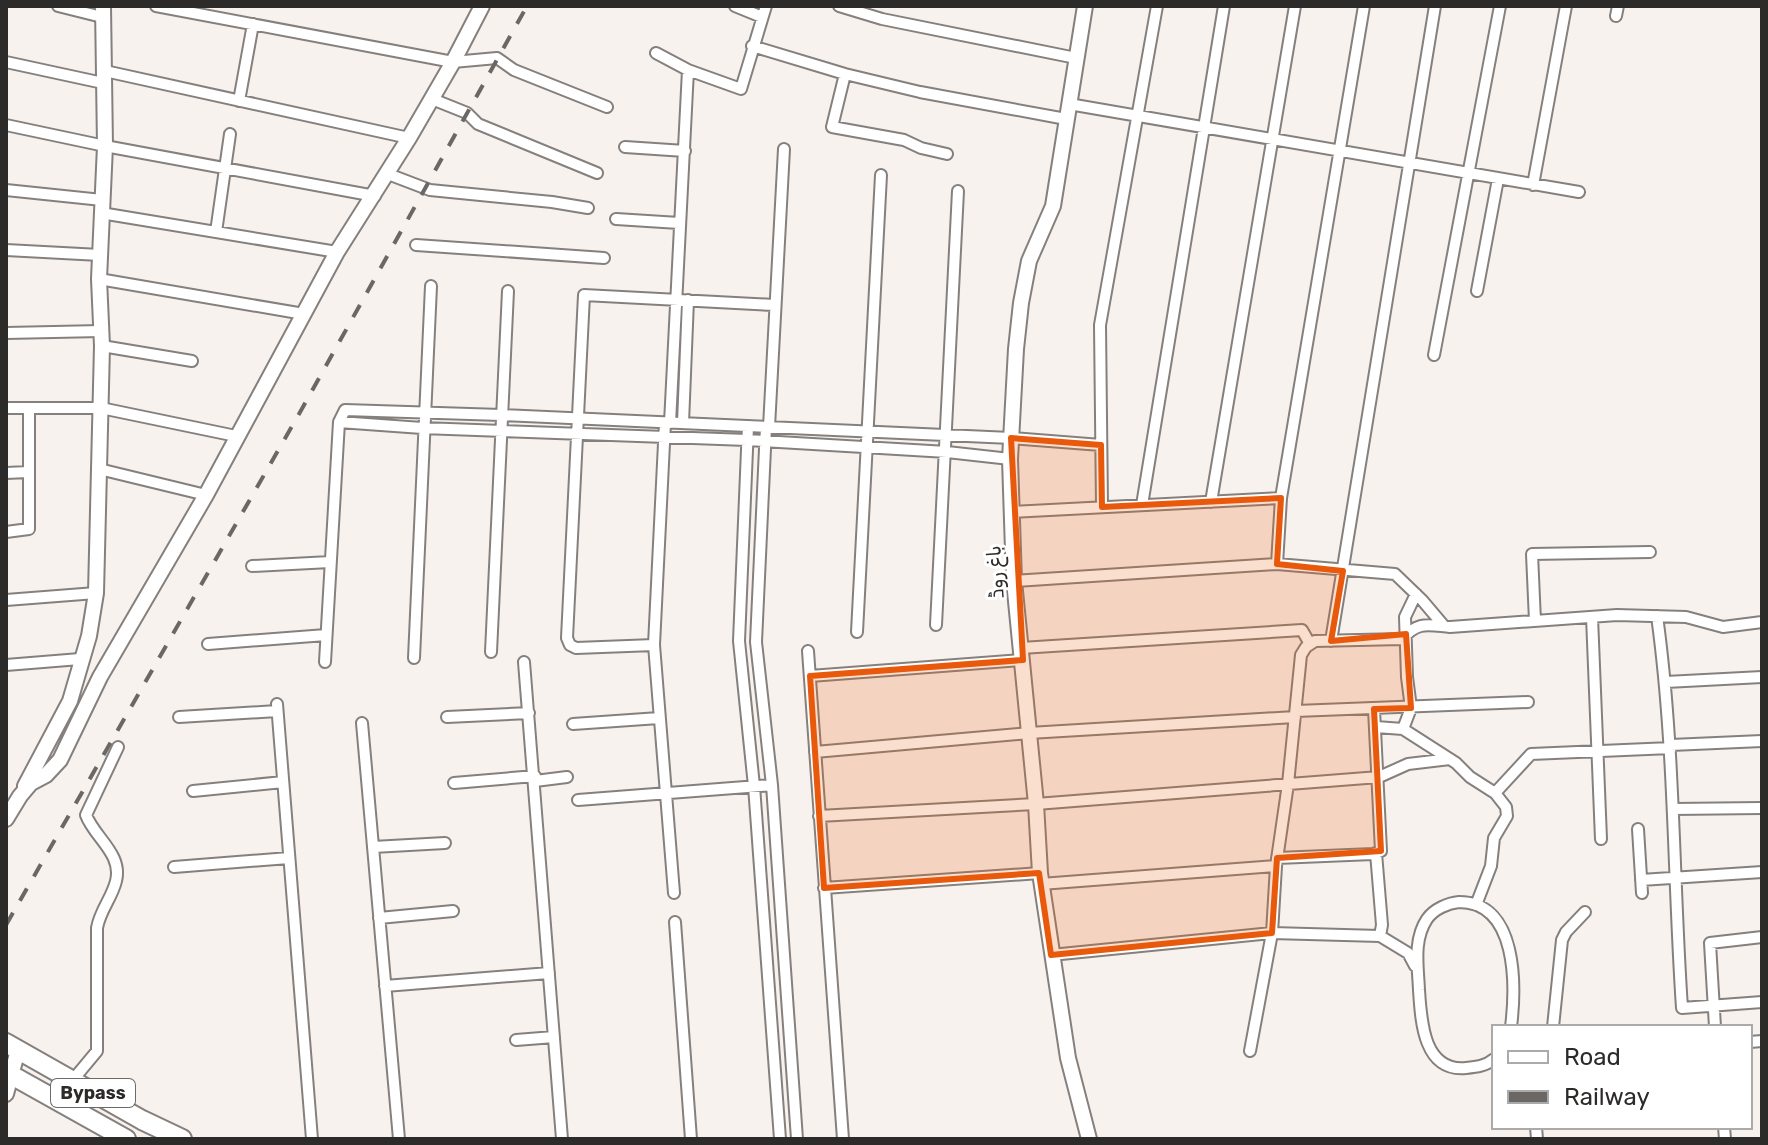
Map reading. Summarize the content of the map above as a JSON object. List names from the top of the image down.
{
  "streets": {
    "highway": ["Bypass"],
    "street": ["باغ روڈ"]
  },
  "legend": ["Road", "Railway"]
}
